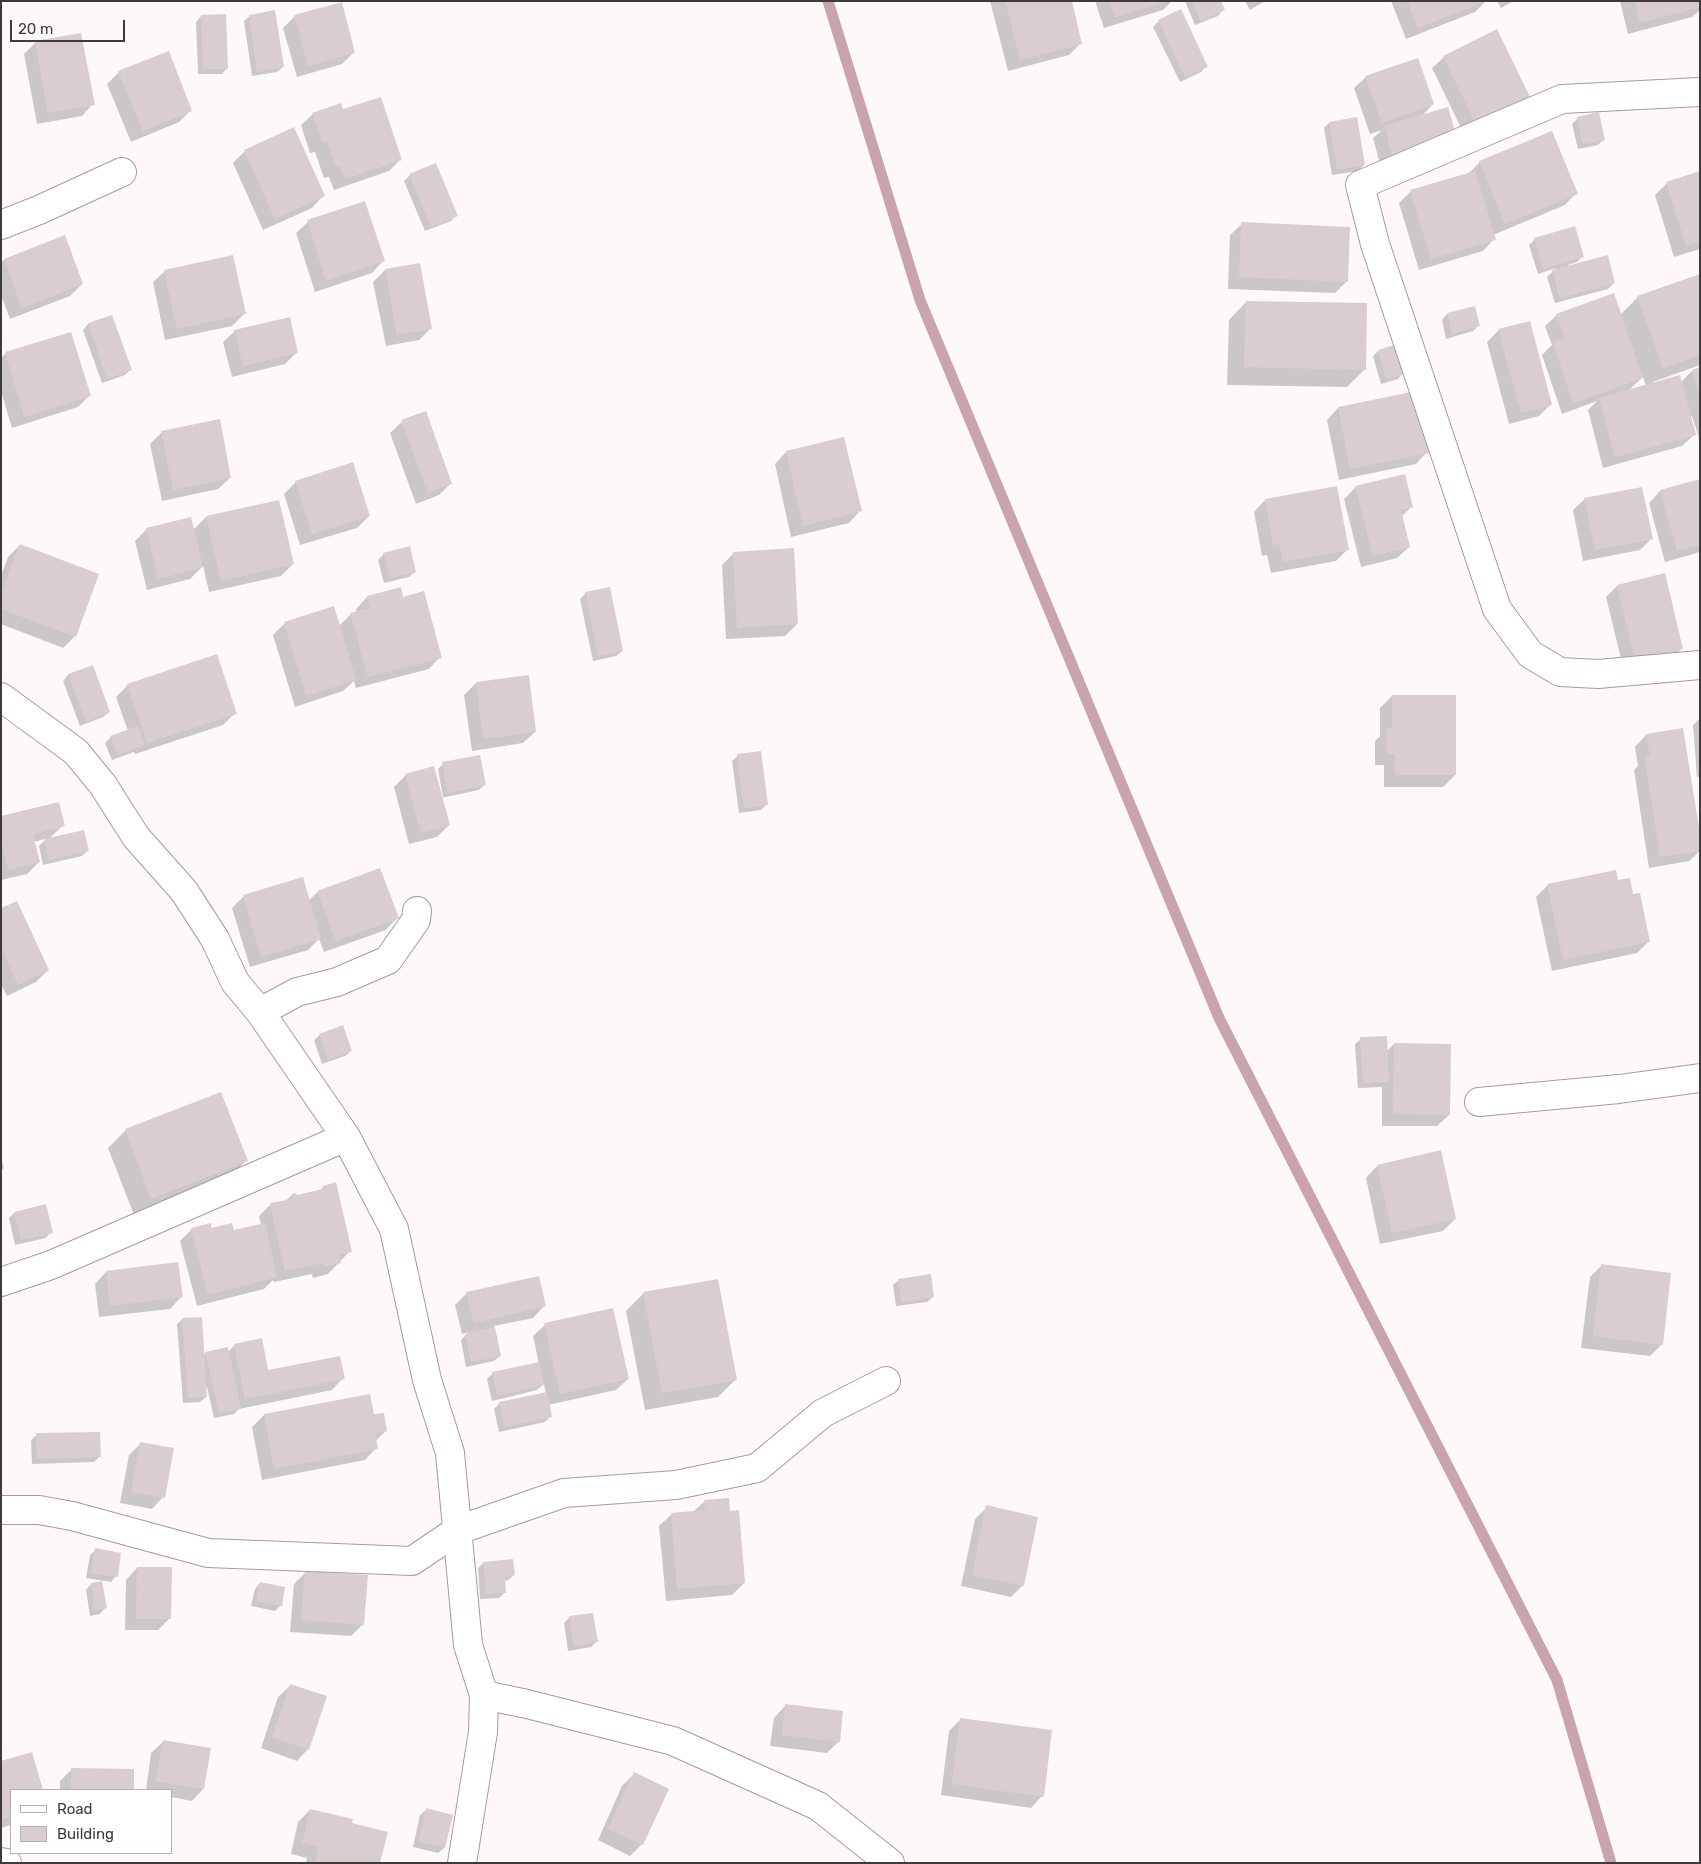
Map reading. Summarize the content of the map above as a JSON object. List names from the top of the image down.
{
  "legend": ["Road", "Building"],
  "scale_bar": "20 m"
}
